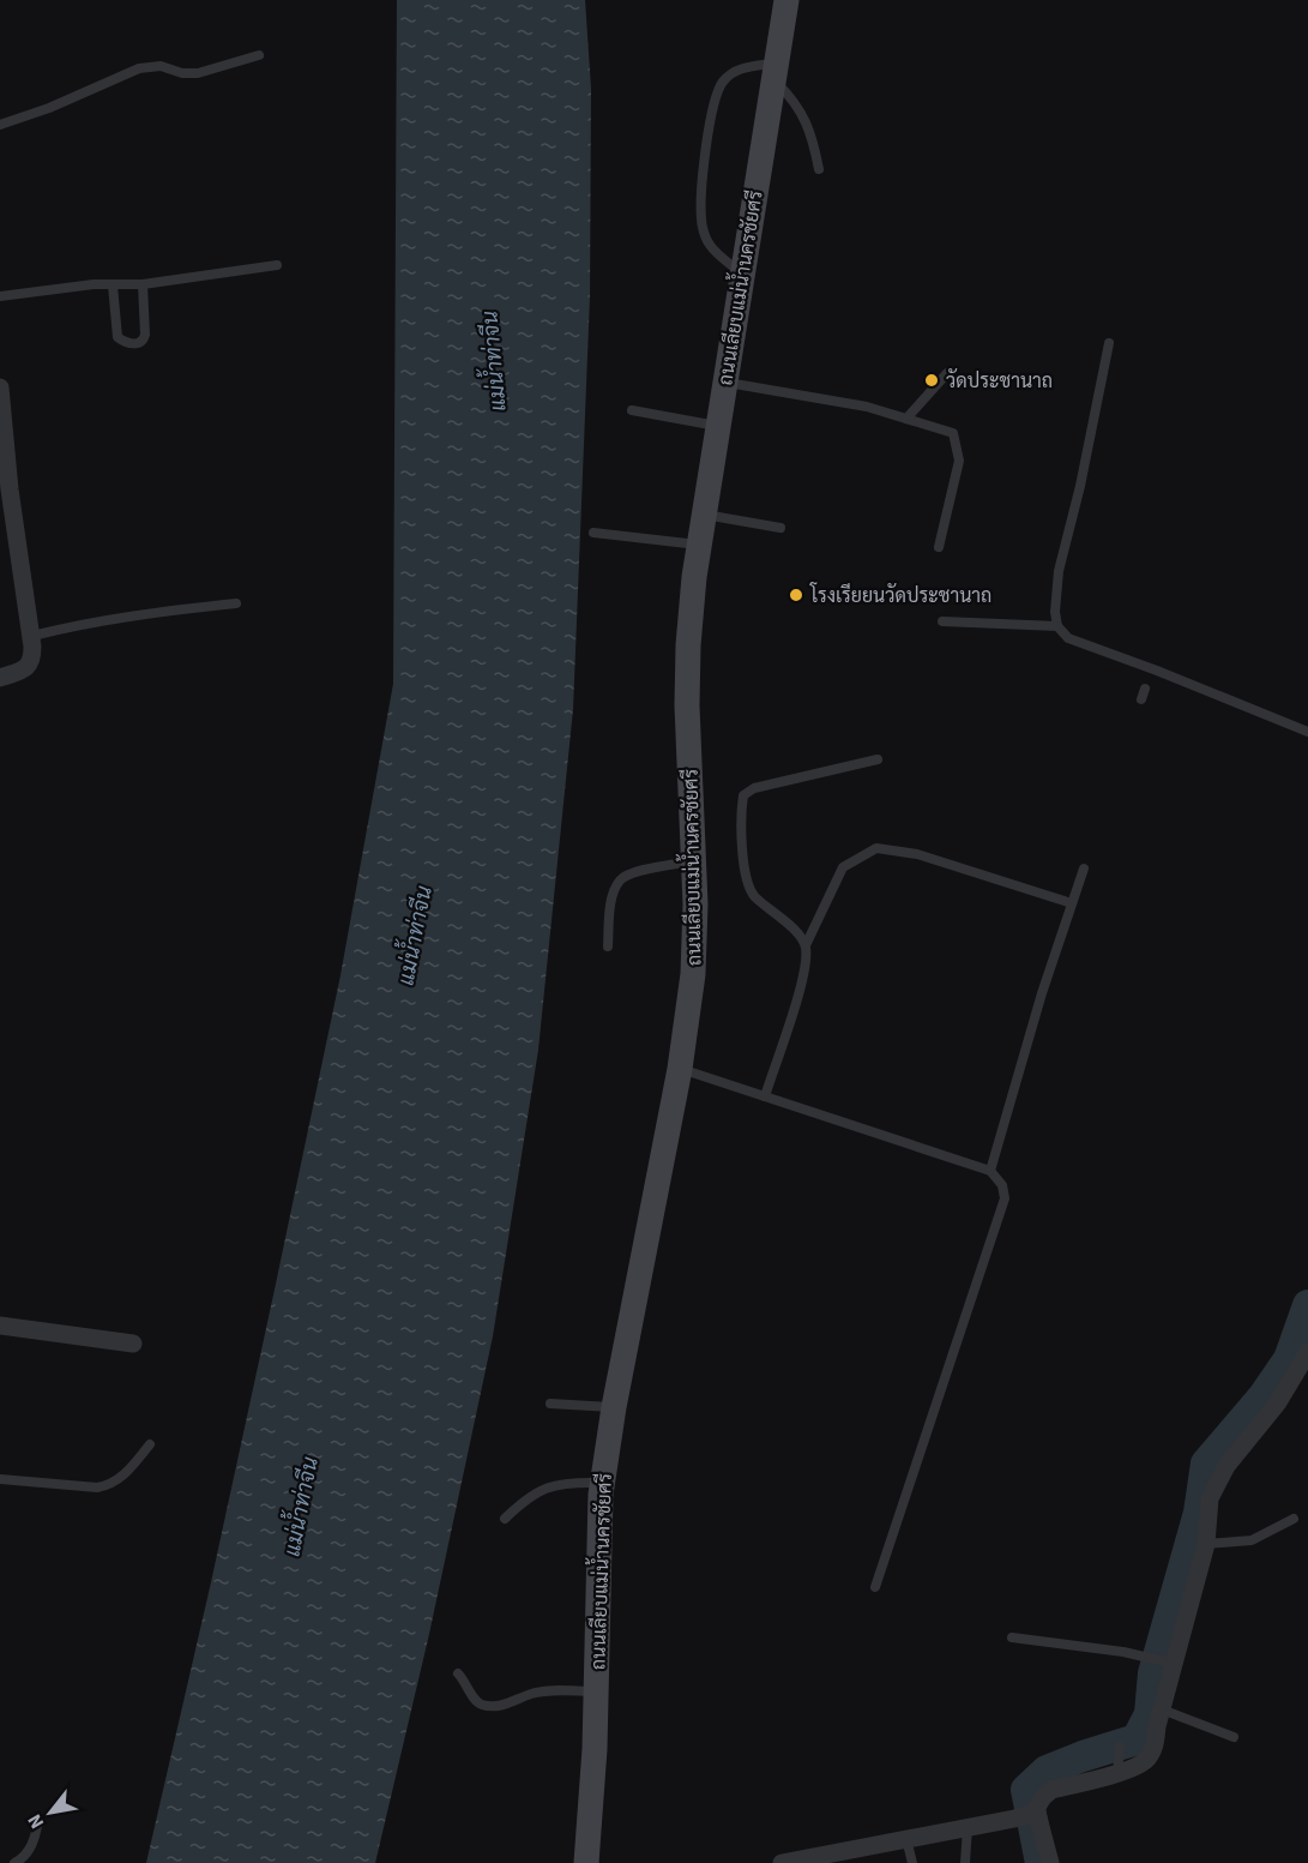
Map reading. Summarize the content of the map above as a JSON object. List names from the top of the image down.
{
  "streets": {
    "main road": ["ถนนเลียบแม่น้ำนครชัยศรี"]
  },
  "water": ["แม่น้ำท่าจีน"],
  "places": ["วัดประชานาถ", "โรงเรียยนวัดประชานาถ"],
  "north": "bottom left"
}
